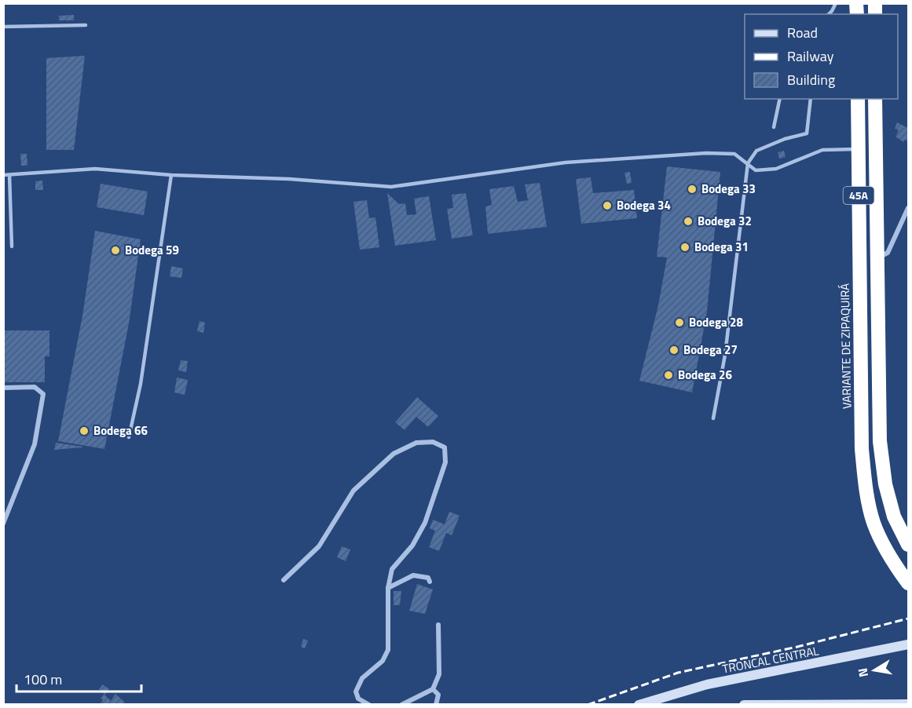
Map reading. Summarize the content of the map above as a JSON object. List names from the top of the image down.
{
  "streets": {
    "highway": ["45A", "VARIANTE DE ZIPAQUIRÁ"],
    "main road": ["TRONCAL CENTRAL"]
  },
  "places": [
    "Bodega 33",
    "Bodega 34",
    "Bodega 32",
    "Bodega 31",
    "Bodega 59",
    "Bodega 28",
    "Bodega 27",
    "Bodega 26",
    "Bodega 66"
  ],
  "legend": ["Road", "Railway", "Building"],
  "scale_bar": "100 m",
  "north": "left"
}
